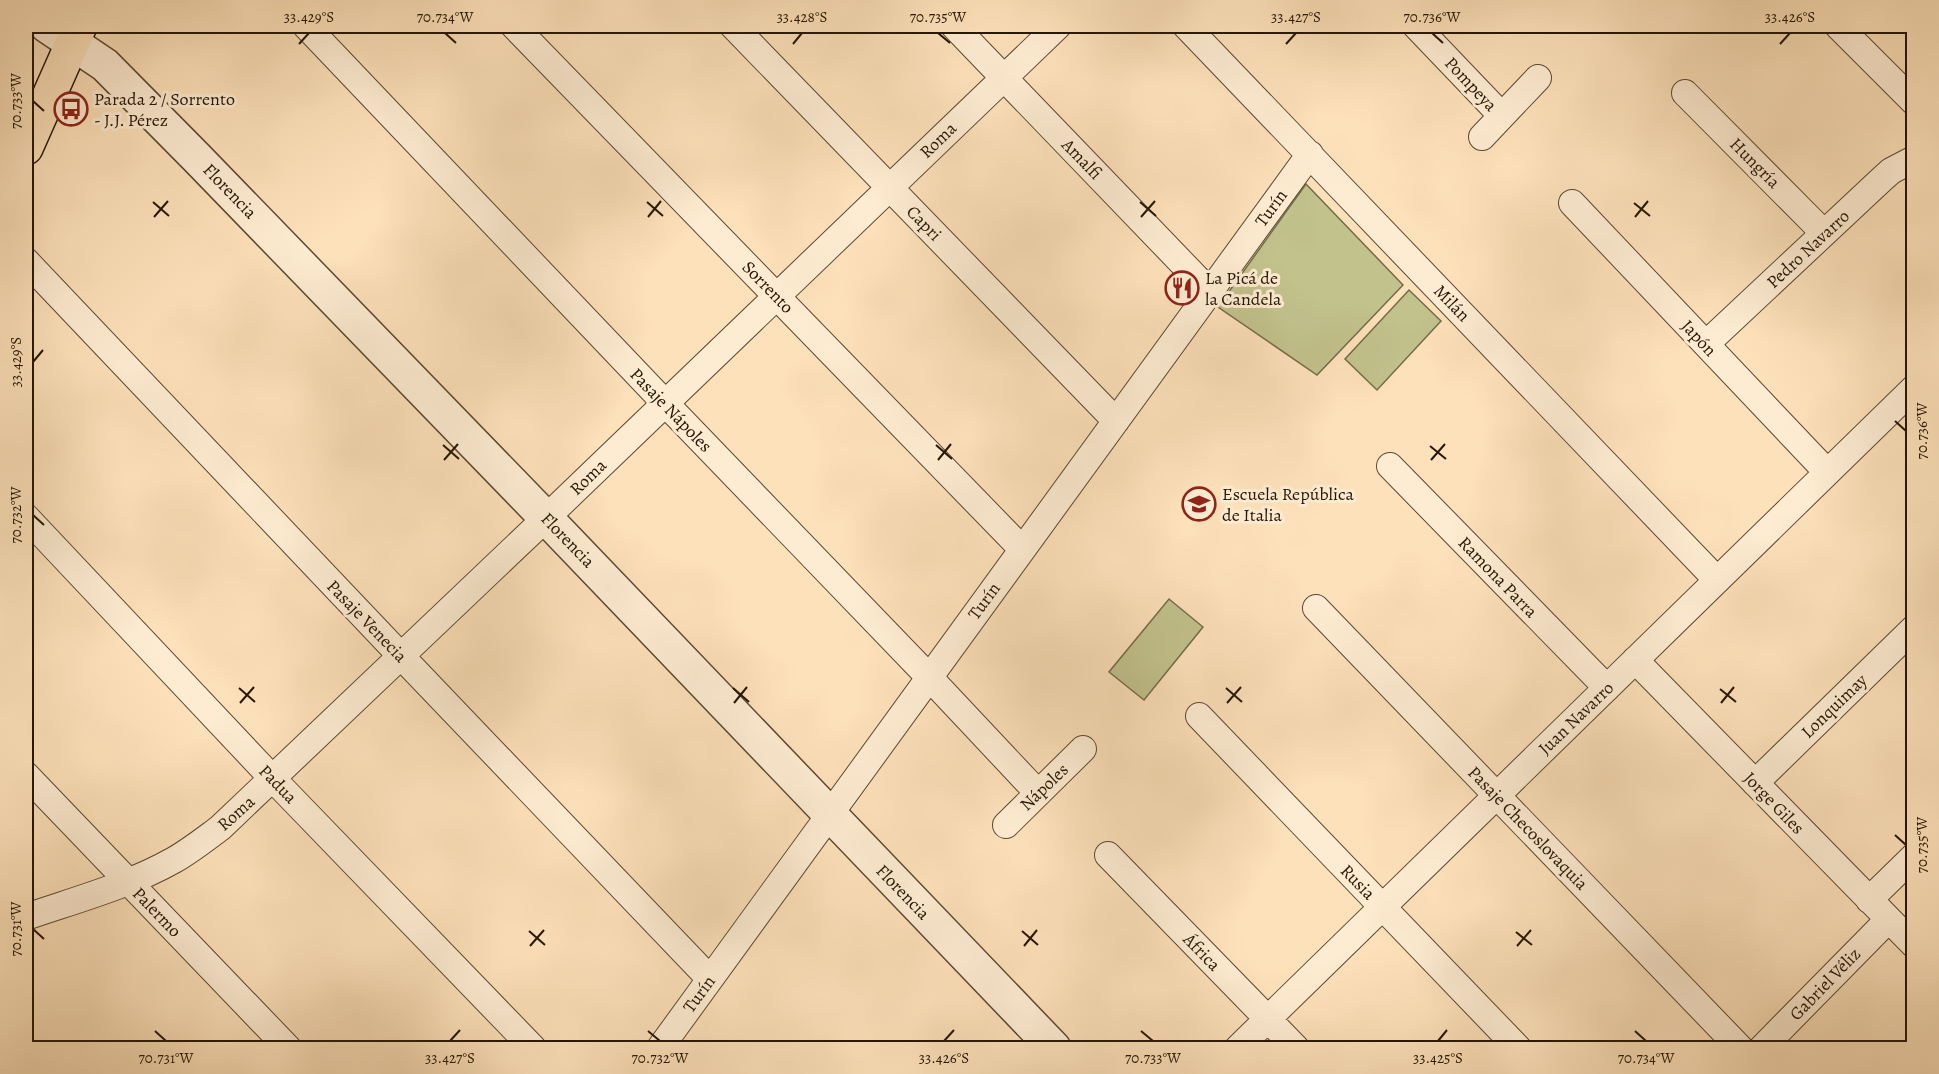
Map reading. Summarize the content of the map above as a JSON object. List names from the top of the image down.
{
  "streets": {
    "street": [
      "Pompeya",
      "Roma",
      "Amalfi",
      "Hungría",
      "Florencia",
      "Turín",
      "Capri",
      "Pedro Navarro",
      "Sorrento",
      "Milán",
      "Japón",
      "Pasaje Nápoles",
      "Ramona Parra",
      "Pasaje Venecia",
      "Lonquimay",
      "Juan Navarro",
      "Padua",
      "Nápoles",
      "Jorge Giles",
      "Pasaje Checoslovaquia",
      "Rusia",
      "Palermo",
      "África",
      "Gabriel Véliz"
    ]
  },
  "crossings": [
    ["Roma", "Amalfi"],
    ["Roma", "Florencia"],
    ["Roma", "Capri"],
    ["Roma", "Sorrento"],
    ["Roma", "Pasaje Nápoles"],
    ["Roma", "Pasaje Venecia"],
    ["Roma", "Padua"],
    ["Roma", "Palermo"],
    ["Amalfi", "Turín"],
    ["Hungría", "Pedro Navarro"],
    ["Florencia", "Turín"],
    ["Turín", "Capri"],
    ["Turín", "Sorrento"],
    ["Turín", "Milán"],
    ["Turín", "Pasaje Nápoles"],
    ["Turín", "Pasaje Venecia"],
    ["Pedro Navarro", "Japón"],
    ["Milán", "Juan Navarro"],
    ["Japón", "Juan Navarro"],
    ["Pasaje Nápoles", "Nápoles"],
    ["Ramona Parra", "Juan Navarro"],
    ["Lonquimay", "Jorge Giles"],
    ["Juan Navarro", "Jorge Giles"],
    ["Juan Navarro", "Pasaje Checoslovaquia"],
    ["Juan Navarro", "Rusia"],
    ["Juan Navarro", "África"],
    ["Jorge Giles", "Gabriel Véliz"]
  ],
  "places": {
    "bus stop": ["Parada 2 / Sorrento - J.J. Pérez"],
    "restaurant": ["La Picá de la Candela"],
    "school or university": ["Escuela República de Italia"]
  },
  "coordinates": [
    "33.429°S",
    "70.734°W",
    "33.428°S",
    "70.735°W",
    "33.427°S",
    "70.736°W",
    "33.426°S",
    "70.733°W",
    "70.732°W",
    "70.731°W",
    "33.425°S"
  ]
}
